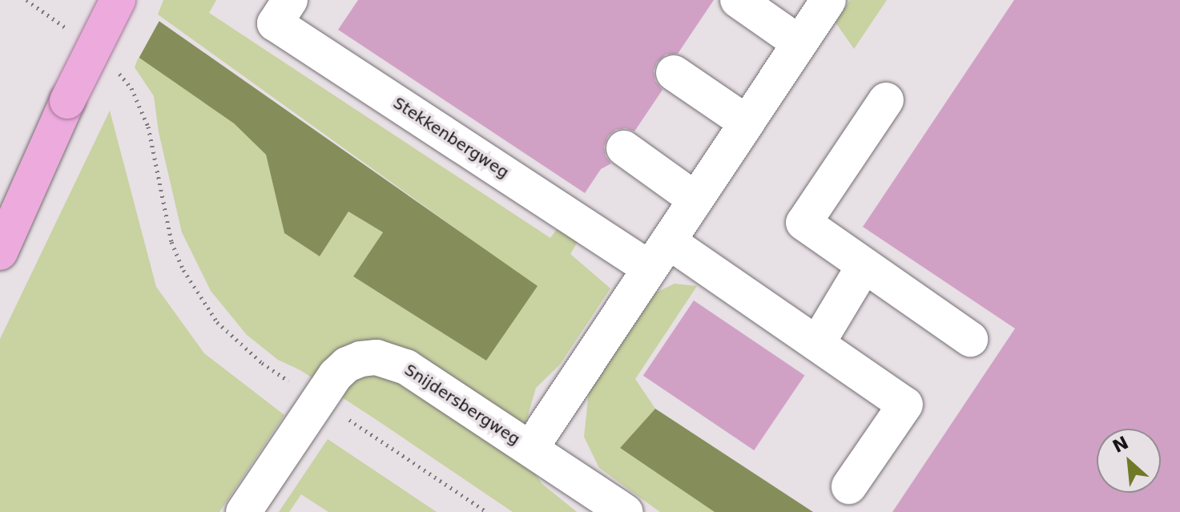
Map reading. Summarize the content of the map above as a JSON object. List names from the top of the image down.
{
  "streets": {
    "street": ["Stekkenbergweg", "Snijdersbergweg"]
  },
  "north": "top left"
}
